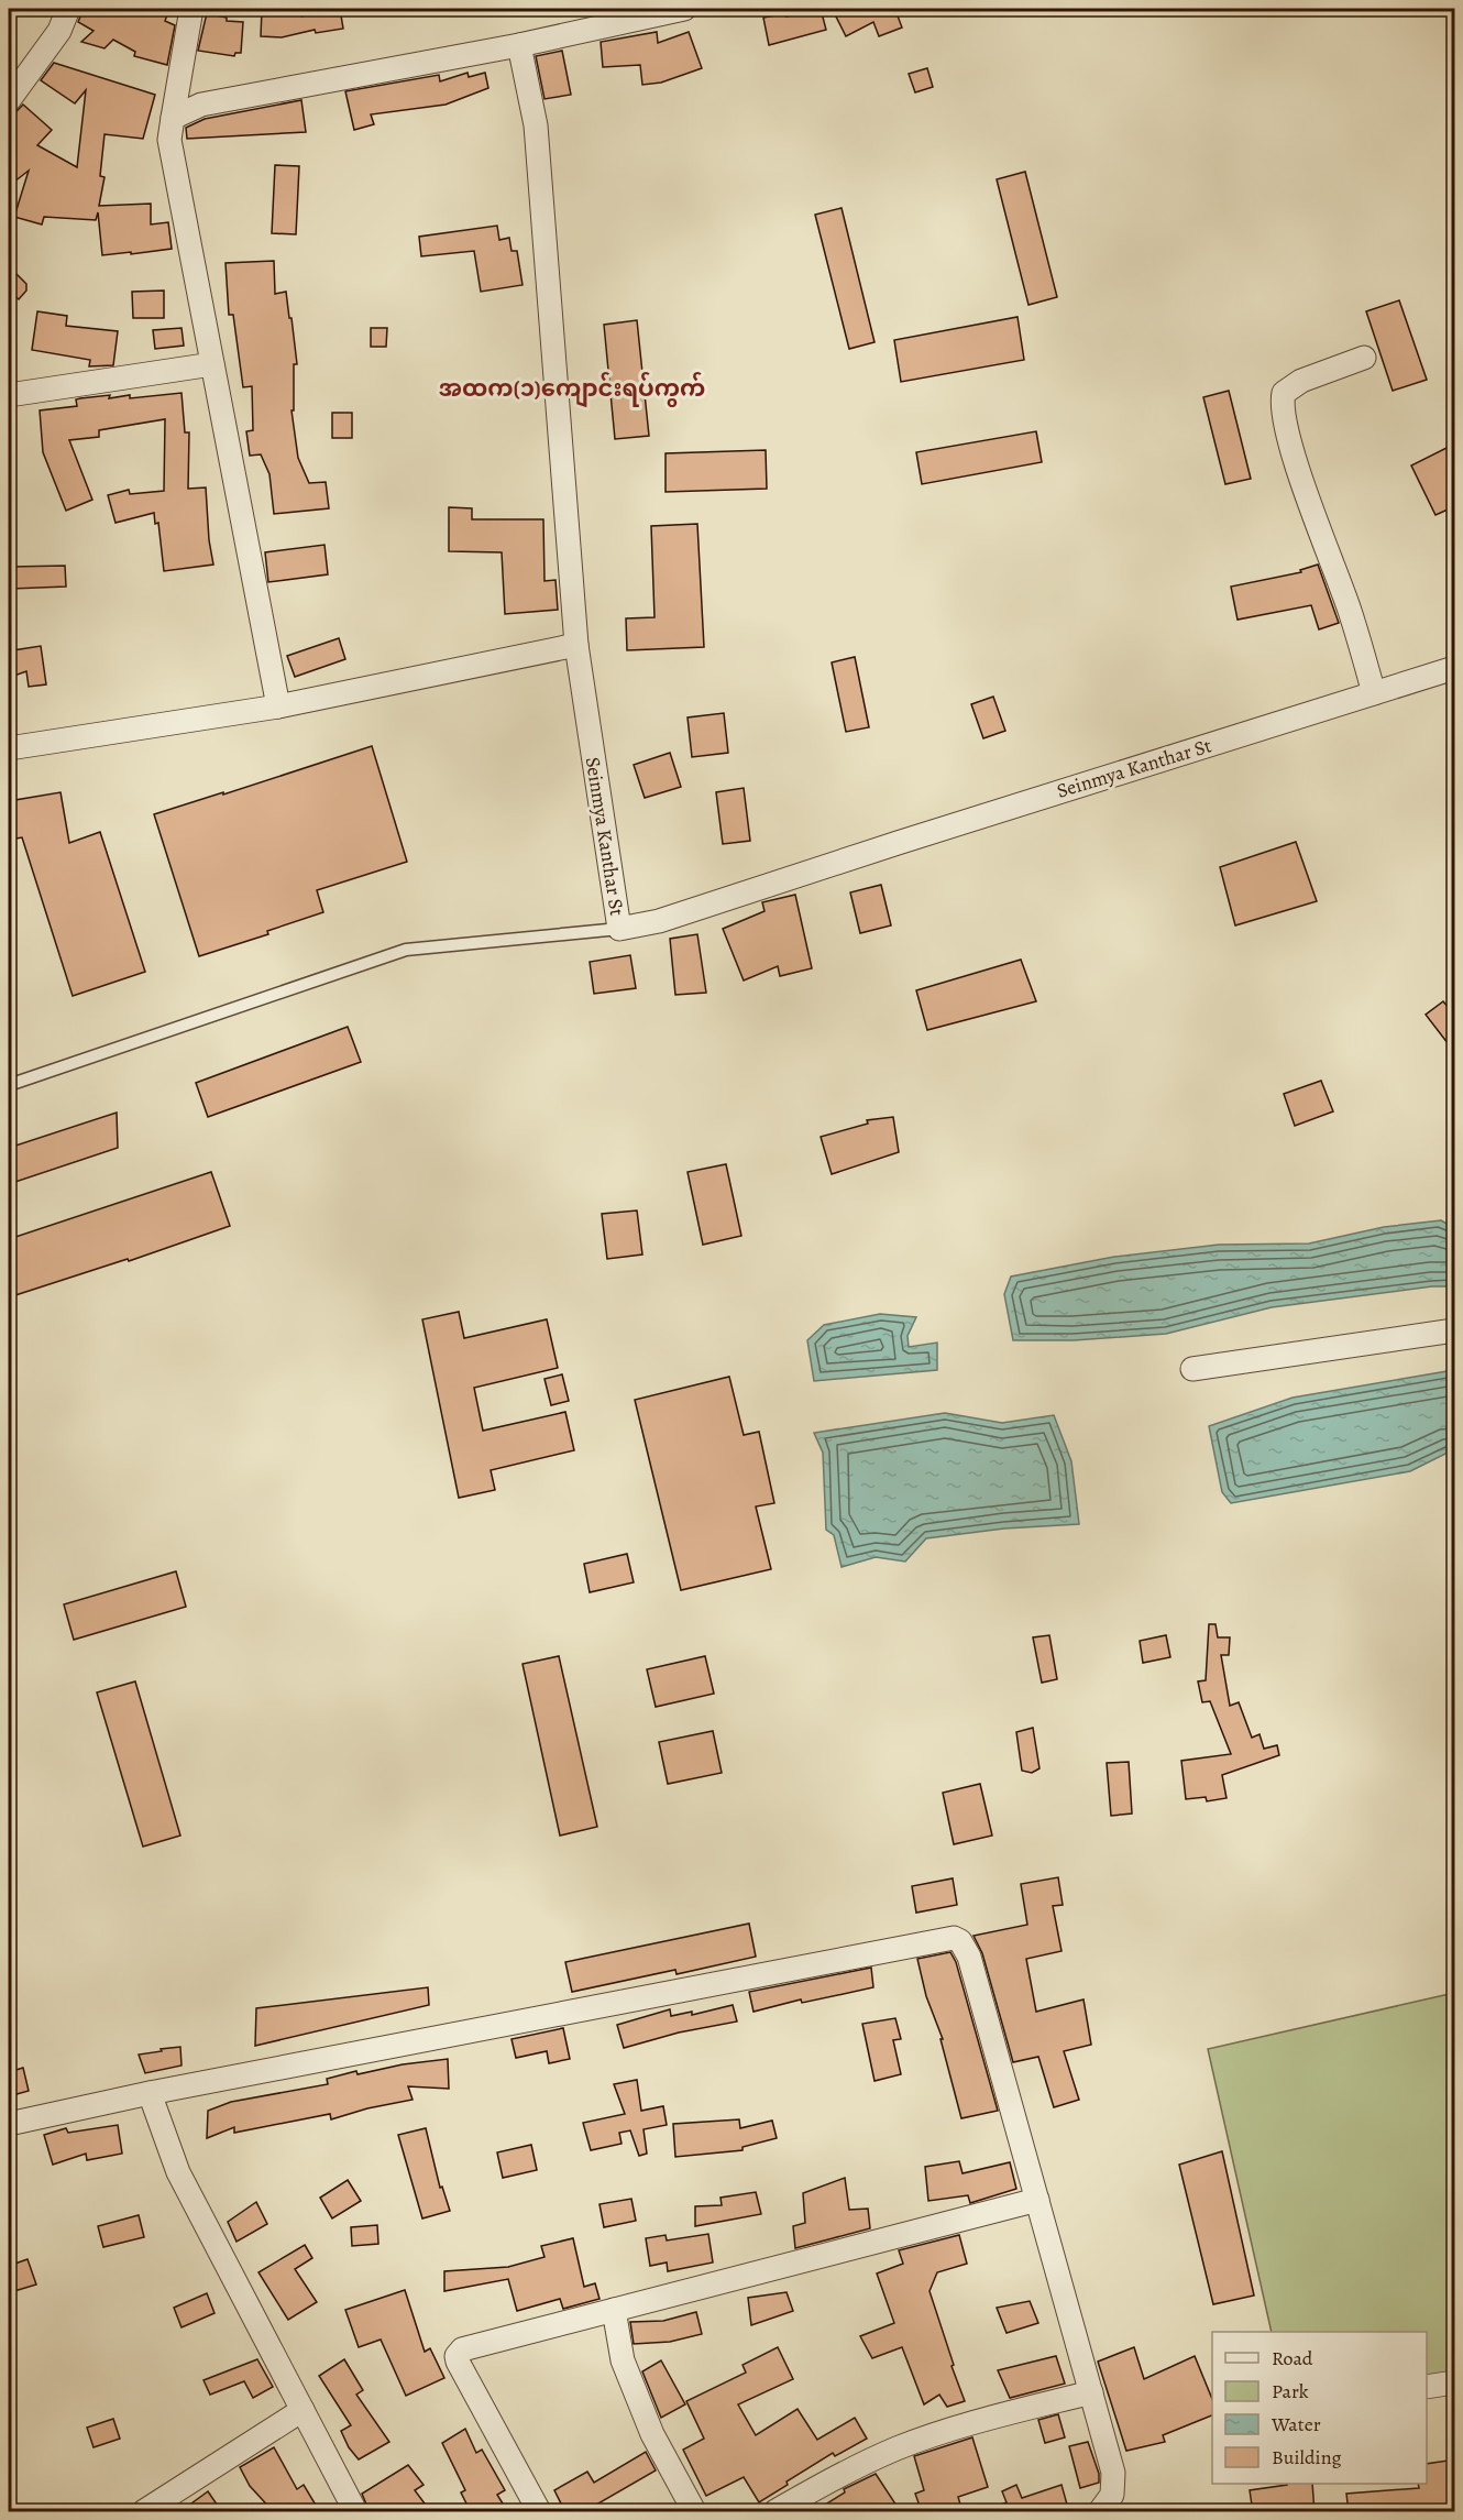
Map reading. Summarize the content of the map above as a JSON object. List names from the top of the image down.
{
  "streets": {
    "street": ["Seinmya Kanthar St"]
  },
  "districts": ["အထက(၁)ကျောင်းရပ်ကွက်"],
  "legend": [
    "Road",
    "Park",
    "Water",
    "Building"
  ]
}
